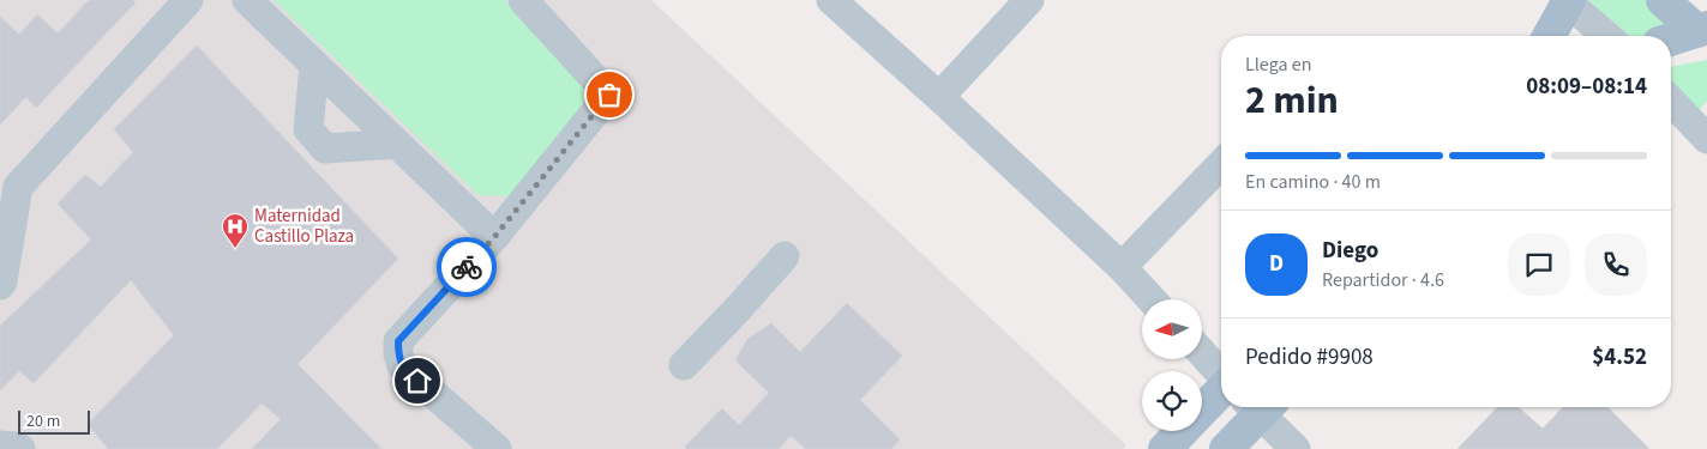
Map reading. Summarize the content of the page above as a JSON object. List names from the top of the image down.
{
  "places": {
    "hospital": ["Maternidad Castillo Plaza"]
  },
  "scale_bar": "20 m",
  "north": "left",
  "page": {
    "heading": ["2 min", "Llega en", "08:09–08:14"],
    "panel": [
      "Diego",
      "Repartidor · 4.6",
      "Pedido #9908",
      "$4.52"
    ],
    "bar": "En camino · 40 m",
    "round": "D",
    "scale": "20 m"
  }
}
